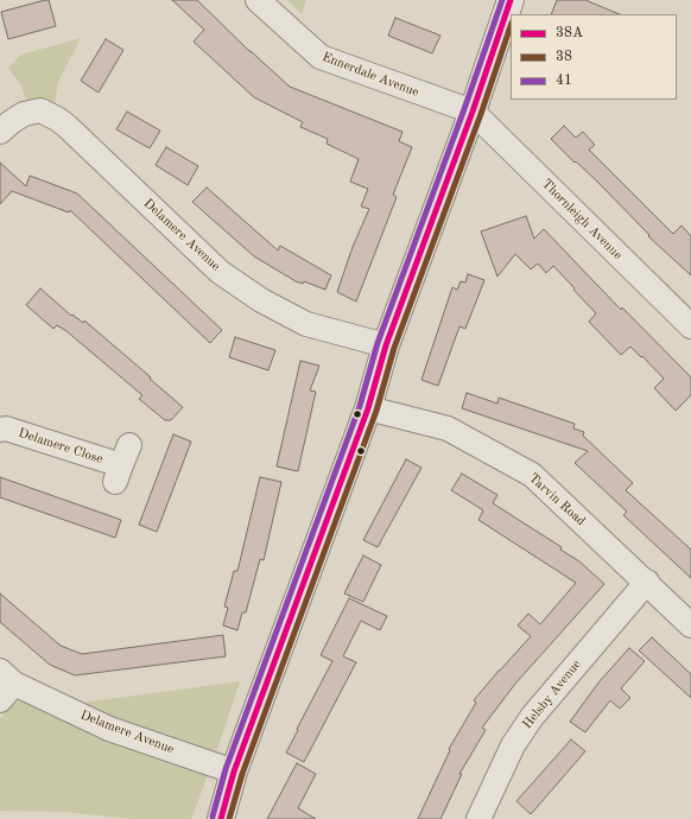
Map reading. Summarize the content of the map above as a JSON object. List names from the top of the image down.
{
  "streets": {
    "street": [
      "Ennerdale Avenue",
      "Thornleigh Avenue",
      "Delamere Avenue",
      "Delamere Close",
      "Tarvin Road",
      "Helsby Avenue"
    ]
  },
  "crossings": [
    ["Ennerdale Avenue", "Thornleigh Avenue"],
    ["Tarvin Road", "Helsby Avenue"]
  ],
  "lines": ["transit line 38A", "transit line 41", "transit line 38"],
  "legend": ["38A", "38", "41"]
}
